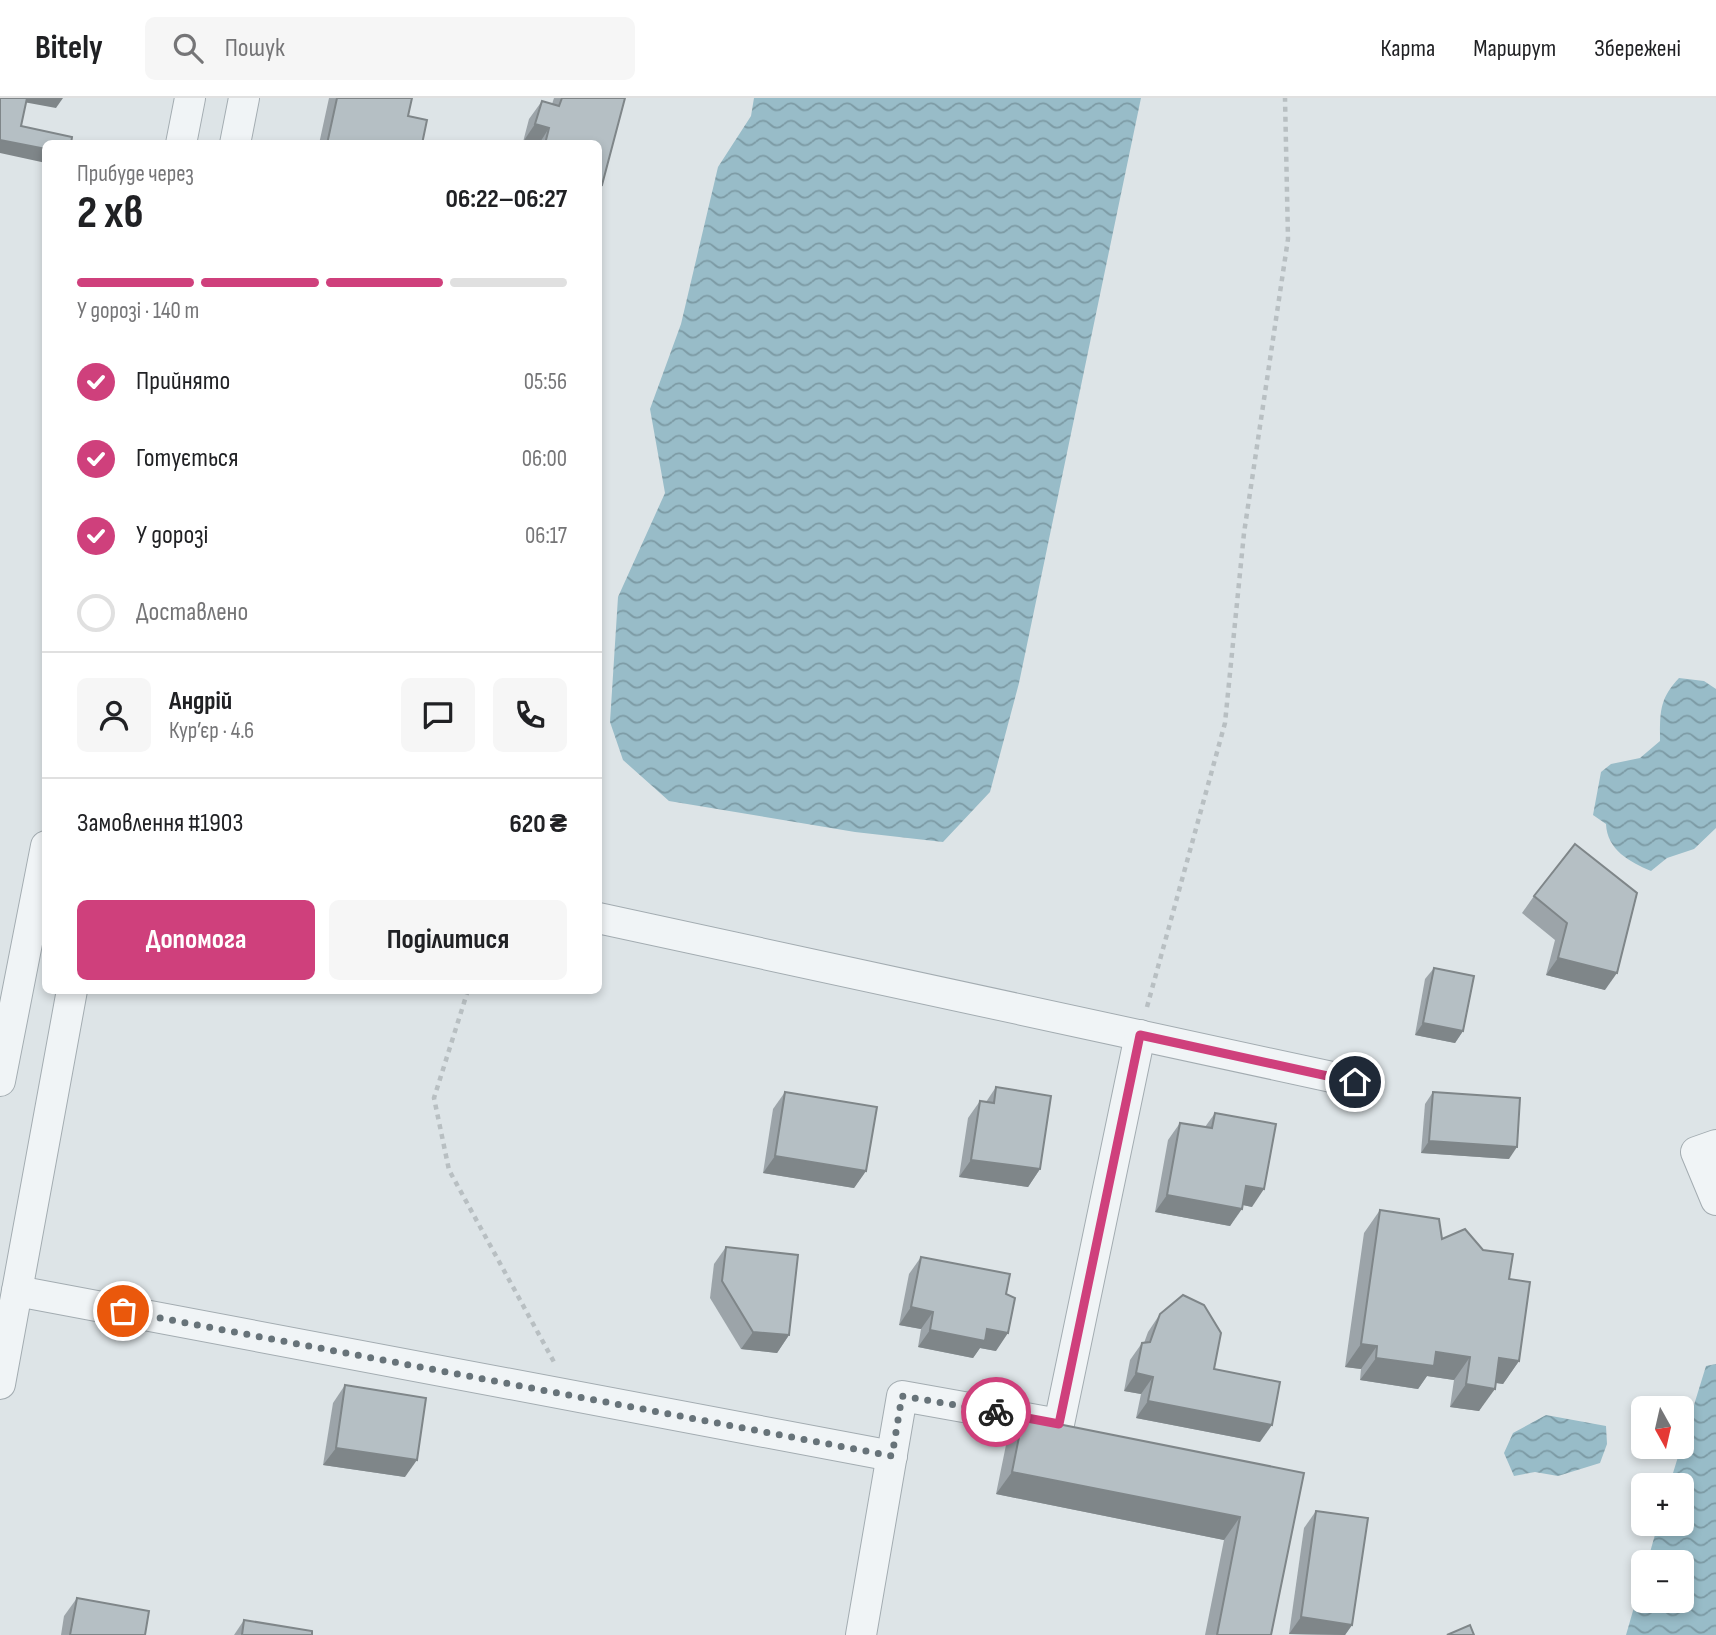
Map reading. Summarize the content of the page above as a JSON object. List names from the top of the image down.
{
  "north": "bottom",
  "page": {
    "header": "Bitely",
    "search": "Пошук",
    "nav": ["Карта", "Маршрут", "Збережені"],
    "heading": ["2 хв", "Прибуде через", "06:22–06:27"],
    "panel": [
      "Андрій",
      "Кур’єр · 4.6",
      "Замовлення #1903",
      "620 ₴"
    ],
    "bar": "У дорозі · 140 m",
    "list": [
      ["Прийнято", "05:56"],
      ["Готується", "06:00"],
      ["У дорозі", "06:17"],
      "Доставлено"
    ],
    "buttons": ["Допомога", "Поділитися"],
    "map_buttons": ["+", "−"]
  }
}
